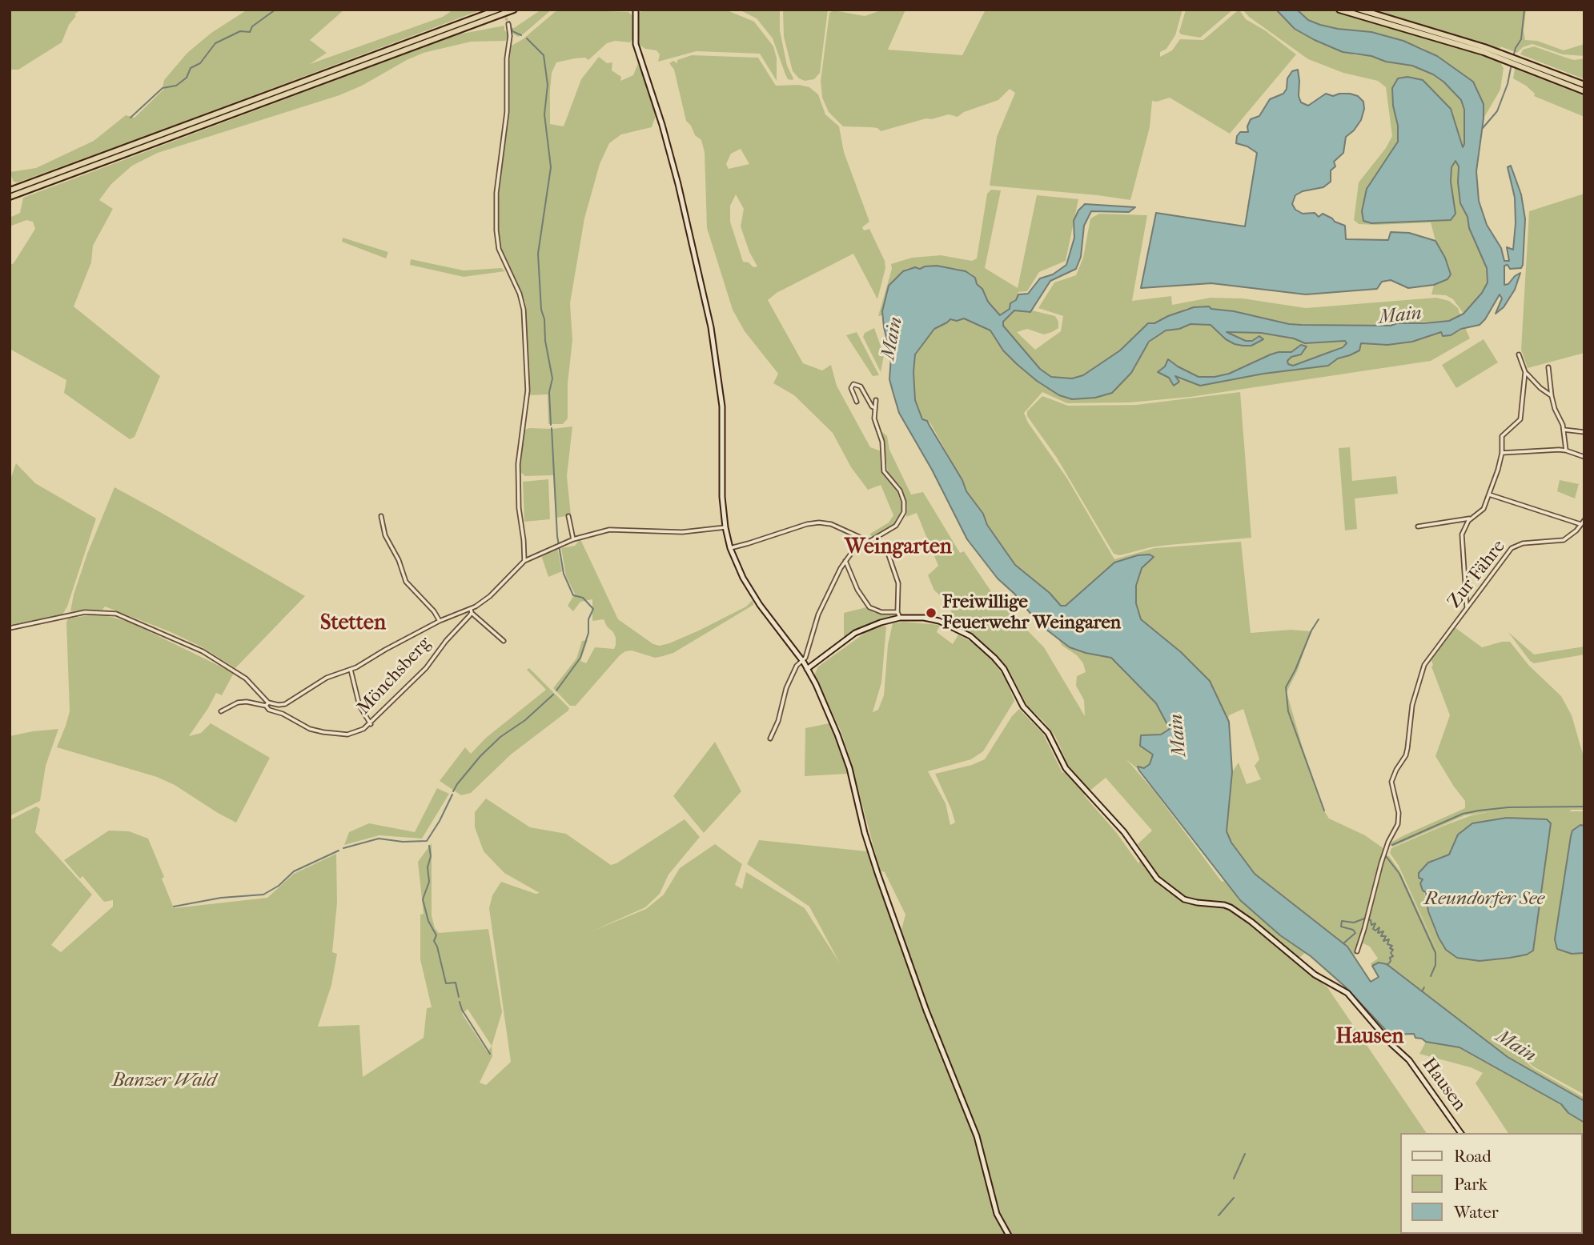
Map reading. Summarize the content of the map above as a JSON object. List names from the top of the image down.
{
  "streets": {
    "street": ["Zur Fähre", "Mönchsberg", "Hausen"]
  },
  "districts": ["Weingarten", "Stetten", "Hausen"],
  "water": ["Main", "Reundorfer See"],
  "parks": ["Banzer Wald"],
  "places": ["Freiwillige Feuerwehr Weingaren"],
  "legend": ["Road", "Park", "Water"]
}
